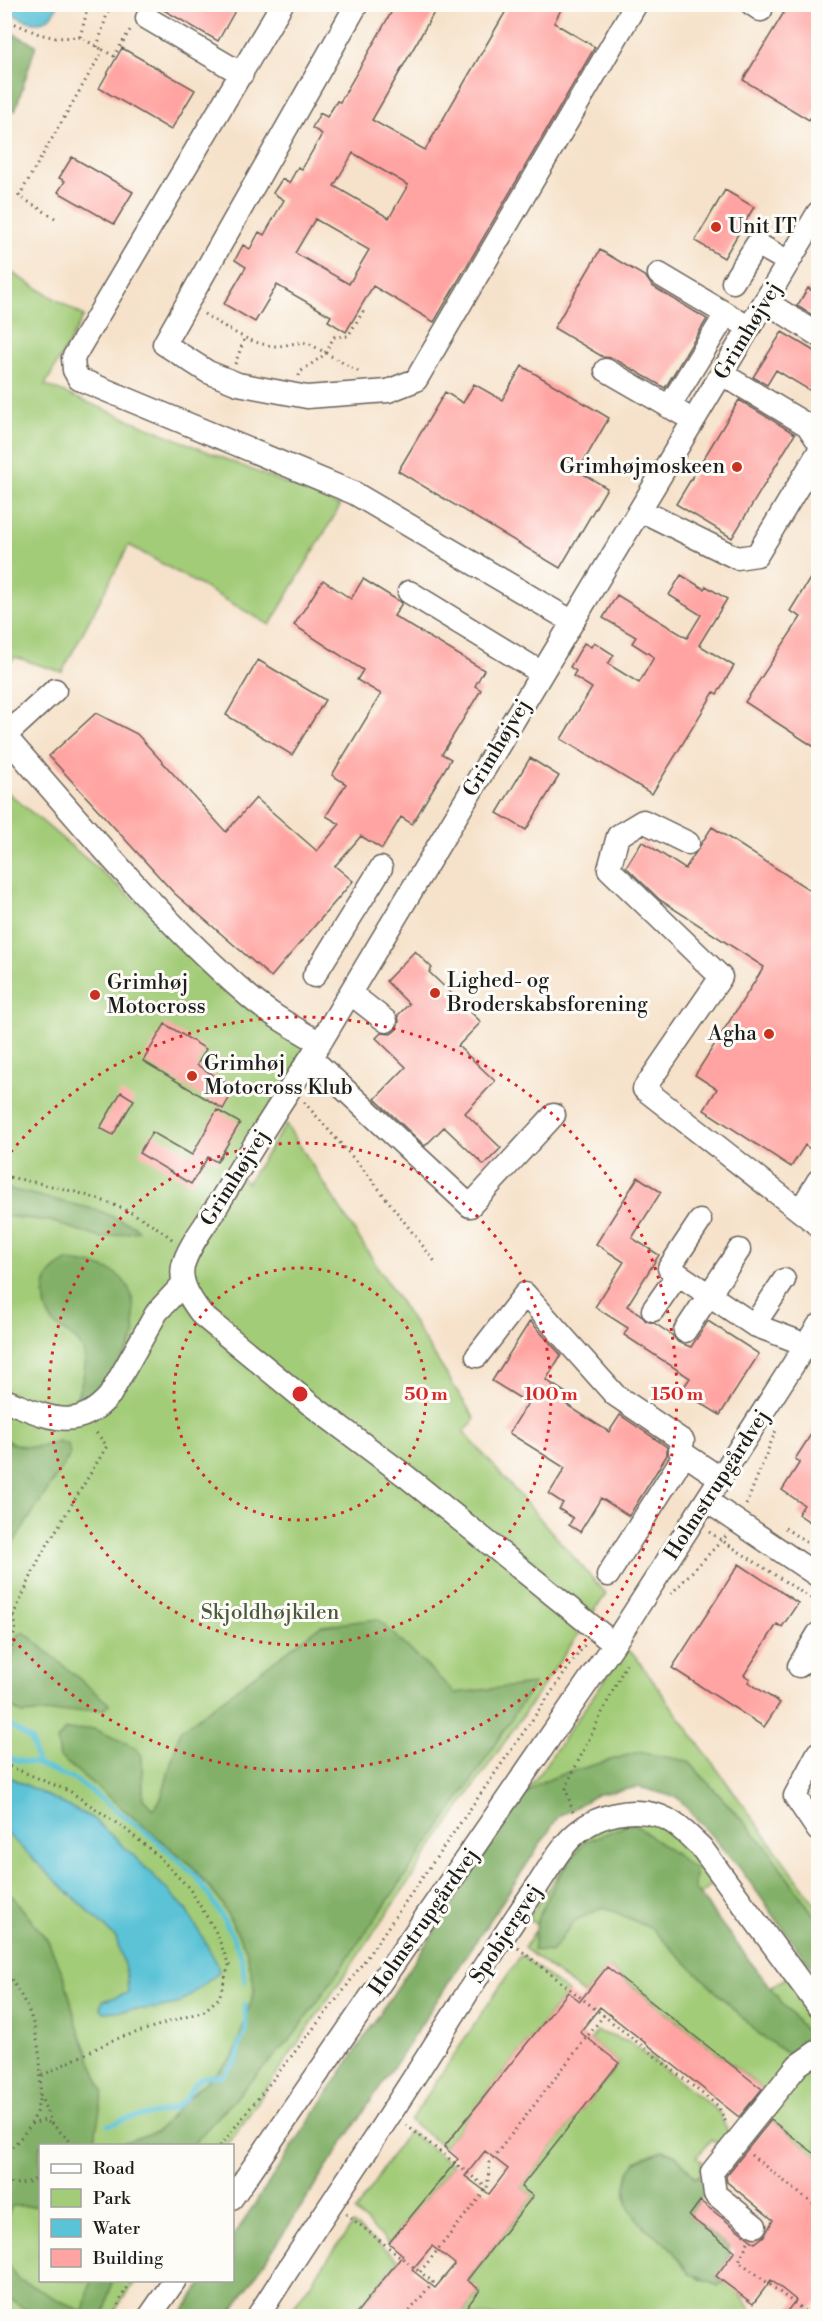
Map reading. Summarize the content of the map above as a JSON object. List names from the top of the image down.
{
  "streets": {
    "street": ["Grimhøjvej", "Holmstrupgårdvej", "Spobjergvej"]
  },
  "parks": ["Skjoldhøjkilen"],
  "places": [
    "Unit IT",
    "Grimhøjmoskeen",
    "Lighed- og Broderskabsforening",
    "Grimhøj Motocross",
    "Agha",
    "Grimhøj Motocross Klub"
  ],
  "legend": [
    "Road",
    "Park",
    "Water",
    "Building"
  ],
  "rings": ["50 m", "100 m", "150 m"]
}
